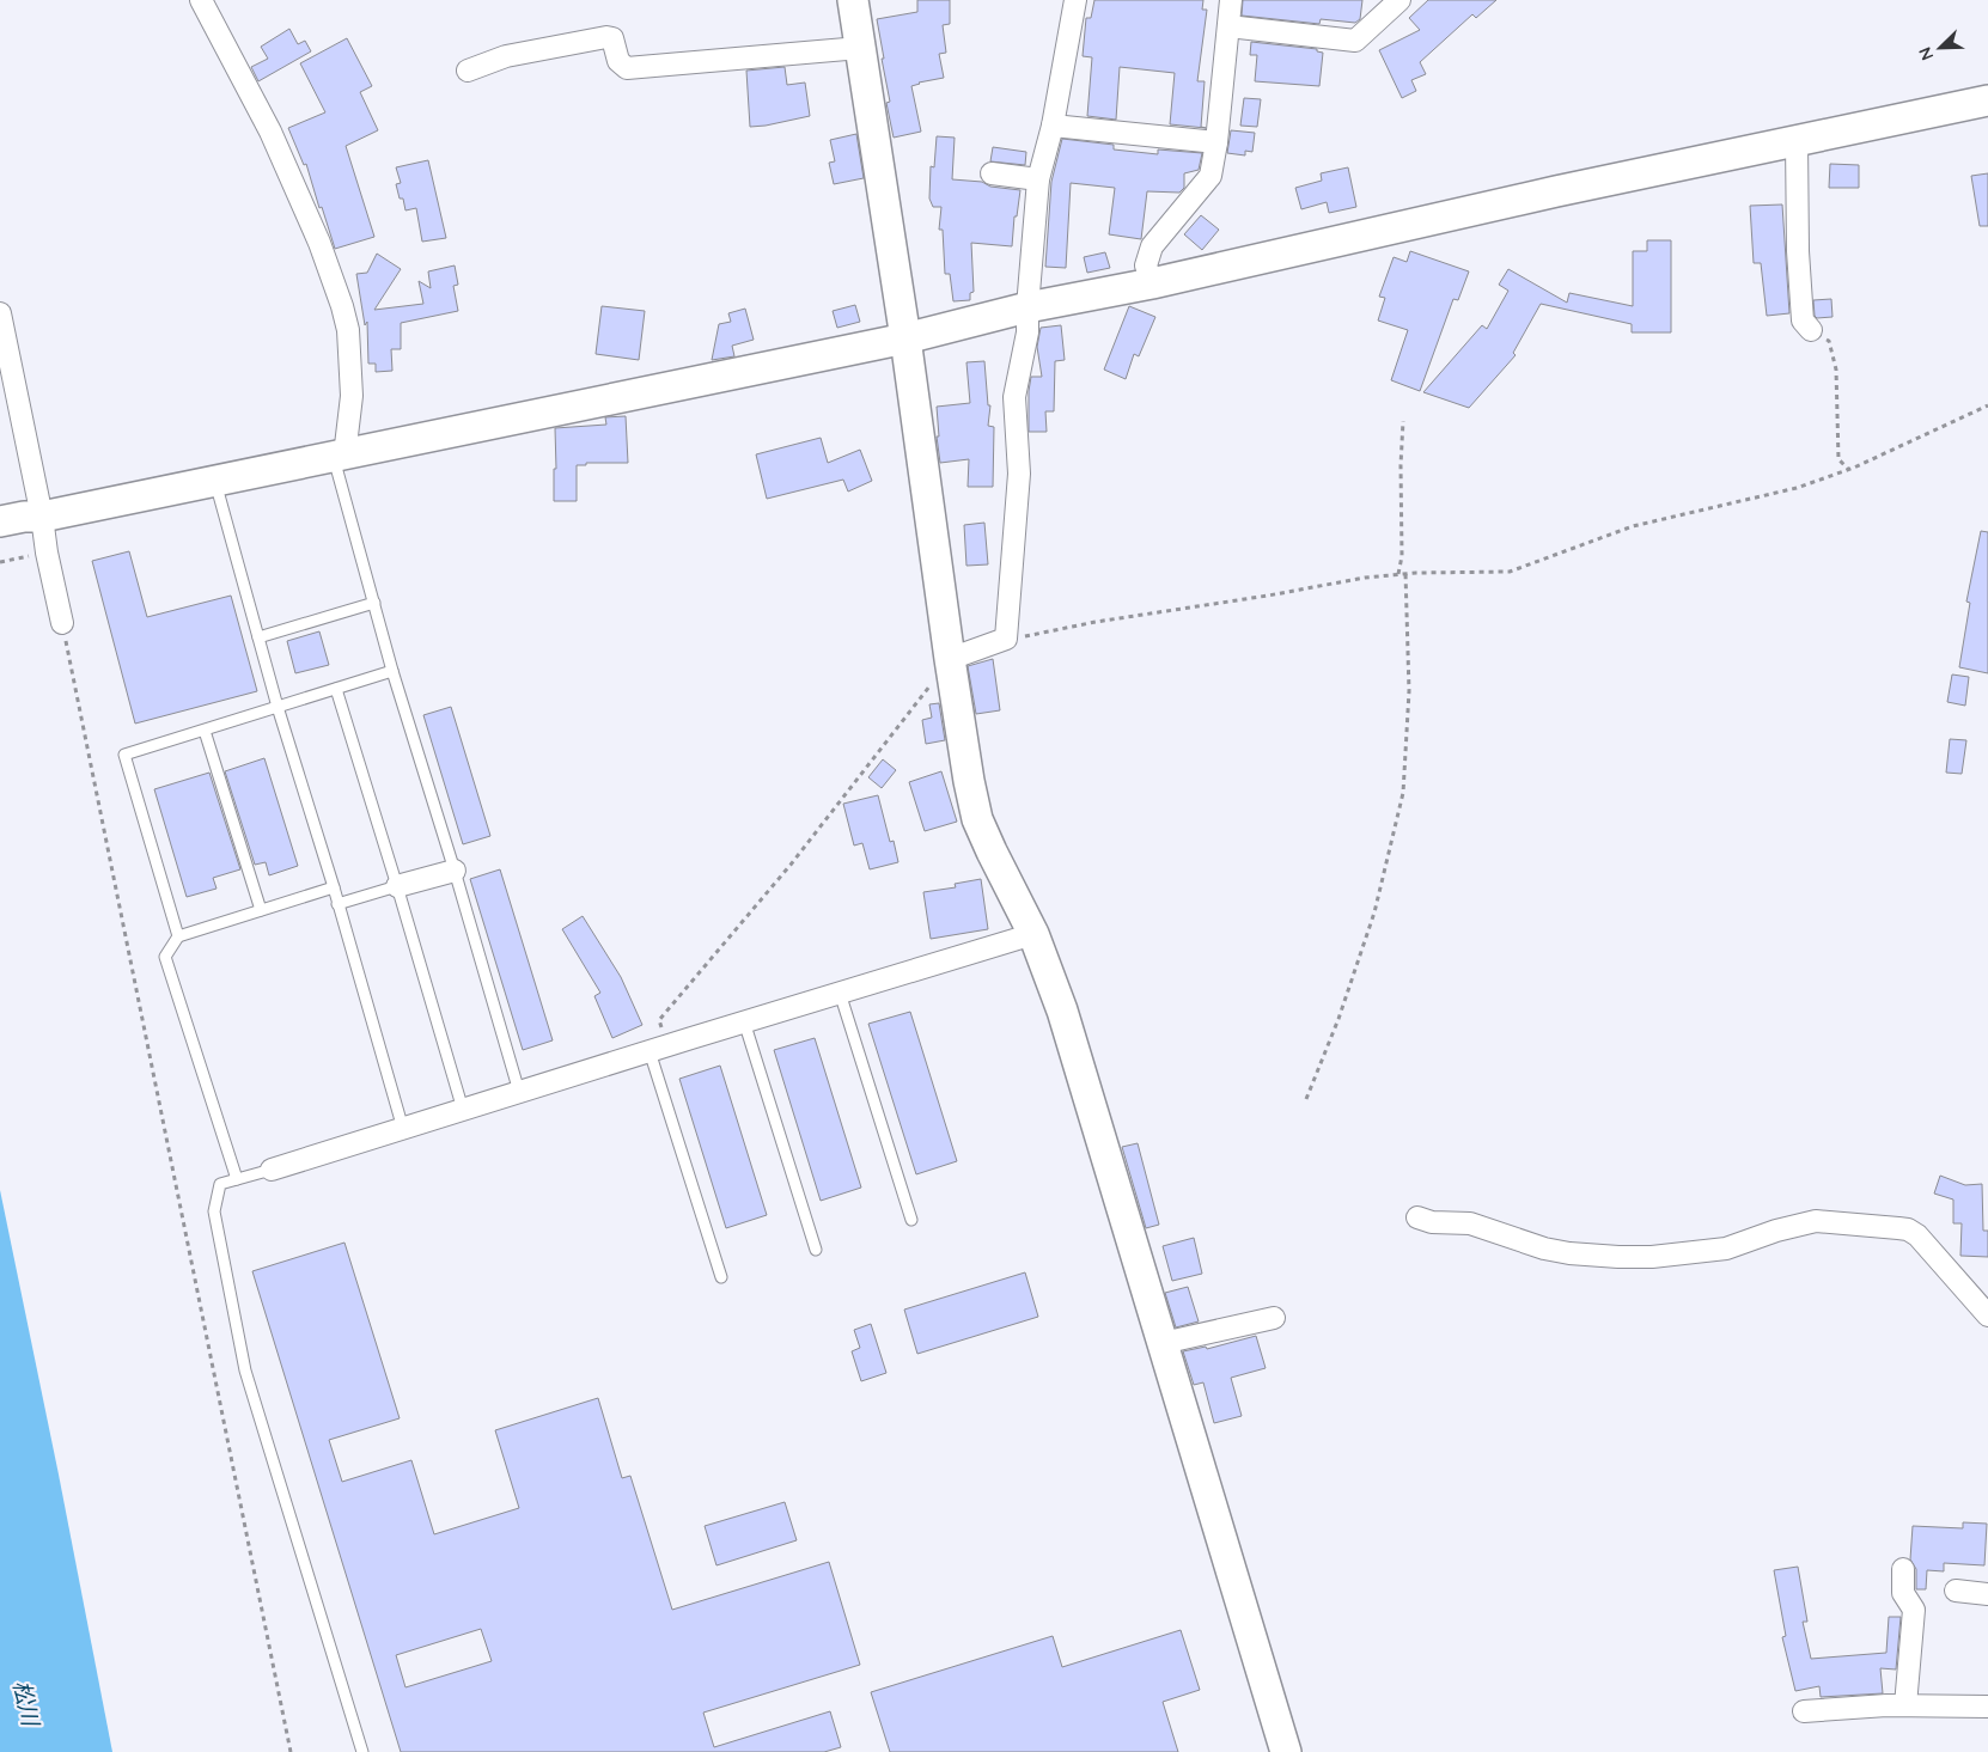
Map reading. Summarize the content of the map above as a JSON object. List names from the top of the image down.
{
  "water": ["松川"],
  "north": "bottom left"
}
